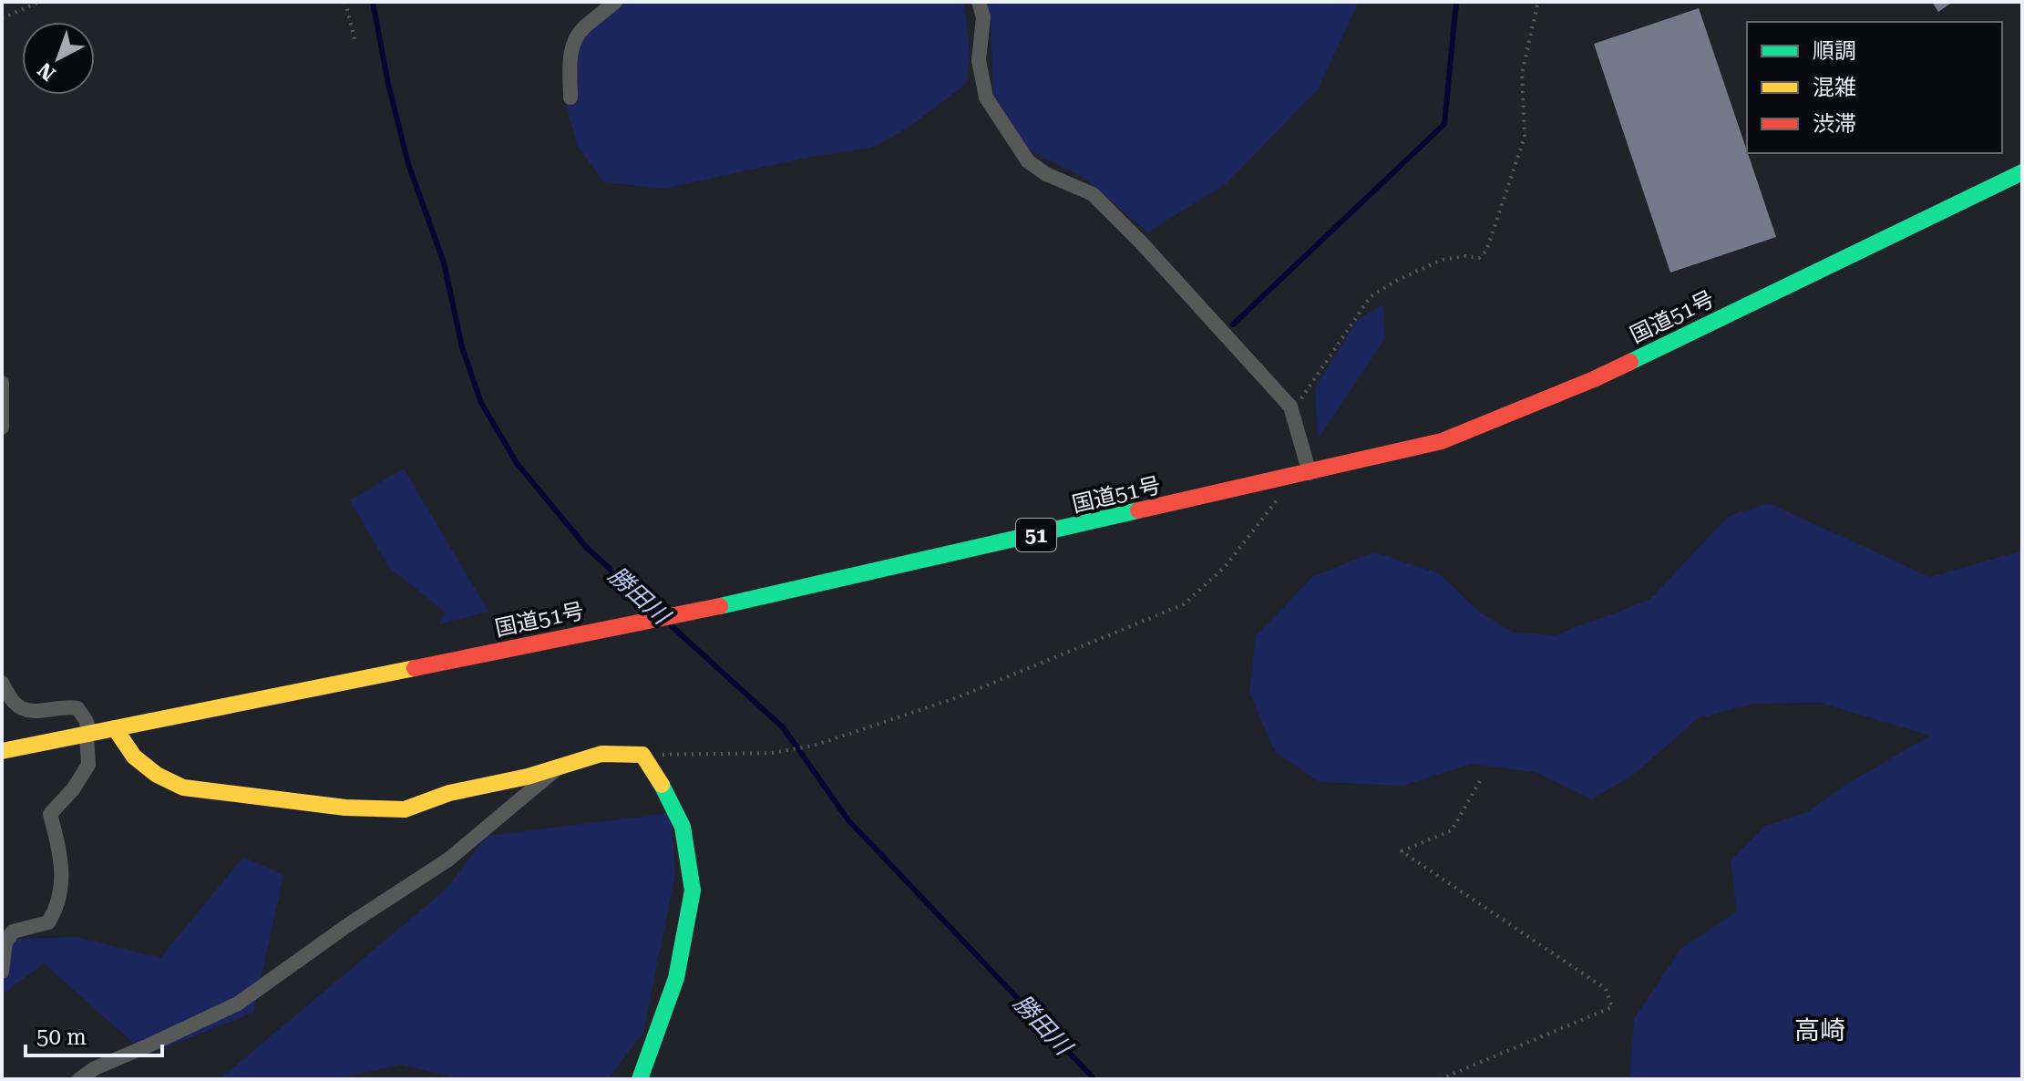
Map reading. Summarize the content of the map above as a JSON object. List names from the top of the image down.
{
  "streets": {
    "main road": ["国道51号", "51"]
  },
  "districts": ["高崎"],
  "water": ["勝田川"],
  "legend": ["順調", "混雑", "渋滞"],
  "scale_bar": "50 m",
  "north": "bottom left"
}
